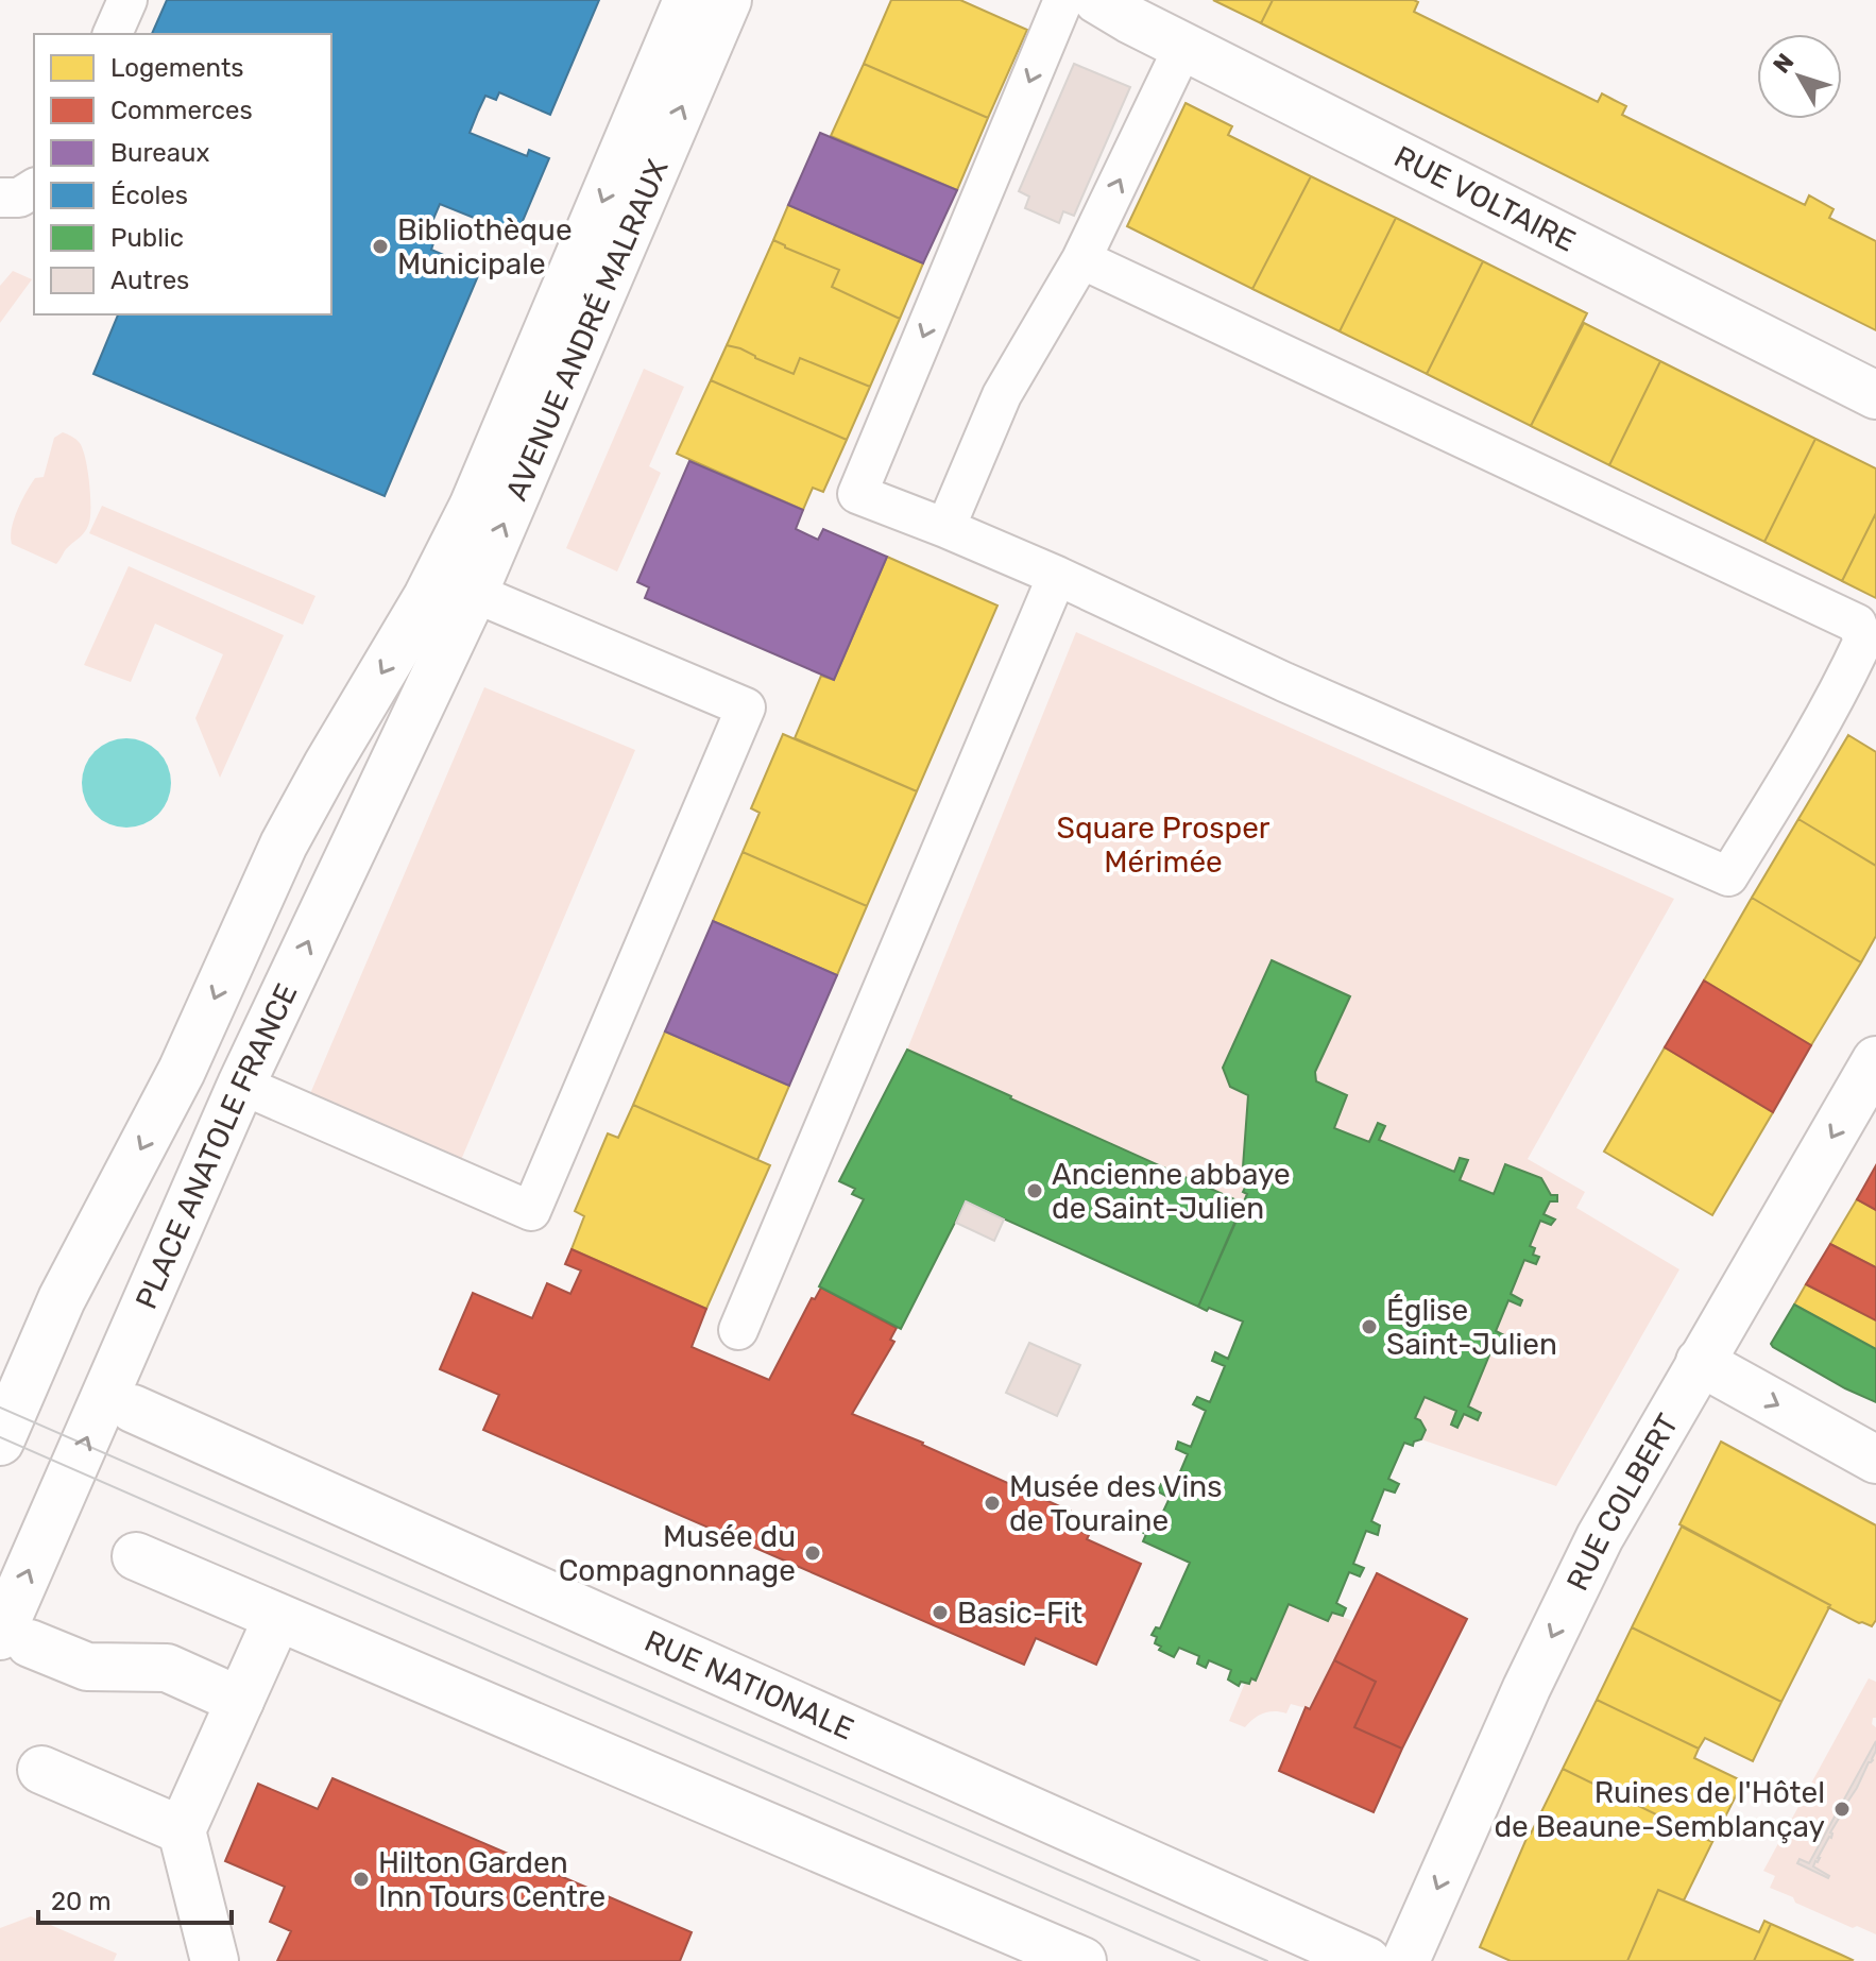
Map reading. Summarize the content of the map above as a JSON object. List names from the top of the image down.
{
  "streets": {
    "street": [
      "RUE VOLTAIRE",
      "AVENUE ANDRÉ MALRAUX",
      "PLACE ANATOLE FRANCE",
      "RUE COLBERT",
      "RUE NATIONALE"
    ]
  },
  "crossings": [
    ["AVENUE ANDRÉ MALRAUX", "PLACE ANATOLE FRANCE"]
  ],
  "one_way": ["RUE COLBERT"],
  "parks": ["Square Prosper Mérimée"],
  "places": [
    "Bibliothèque Municipale",
    "Ancienne abbaye de Saint-Julien",
    "Église Saint-Julien",
    "Musée des Vins de Touraine",
    "Musée du Compagnonnage",
    "Basic-Fit",
    "Ruines de l'Hôtel de Beaune-Semblançay",
    "Hilton Garden Inn Tours Centre"
  ],
  "legend": [
    "Logements",
    "Commerces",
    "Bureaux",
    "Écoles",
    "Public",
    "Autres"
  ],
  "scale_bar": "20 m",
  "north": "top left"
}
